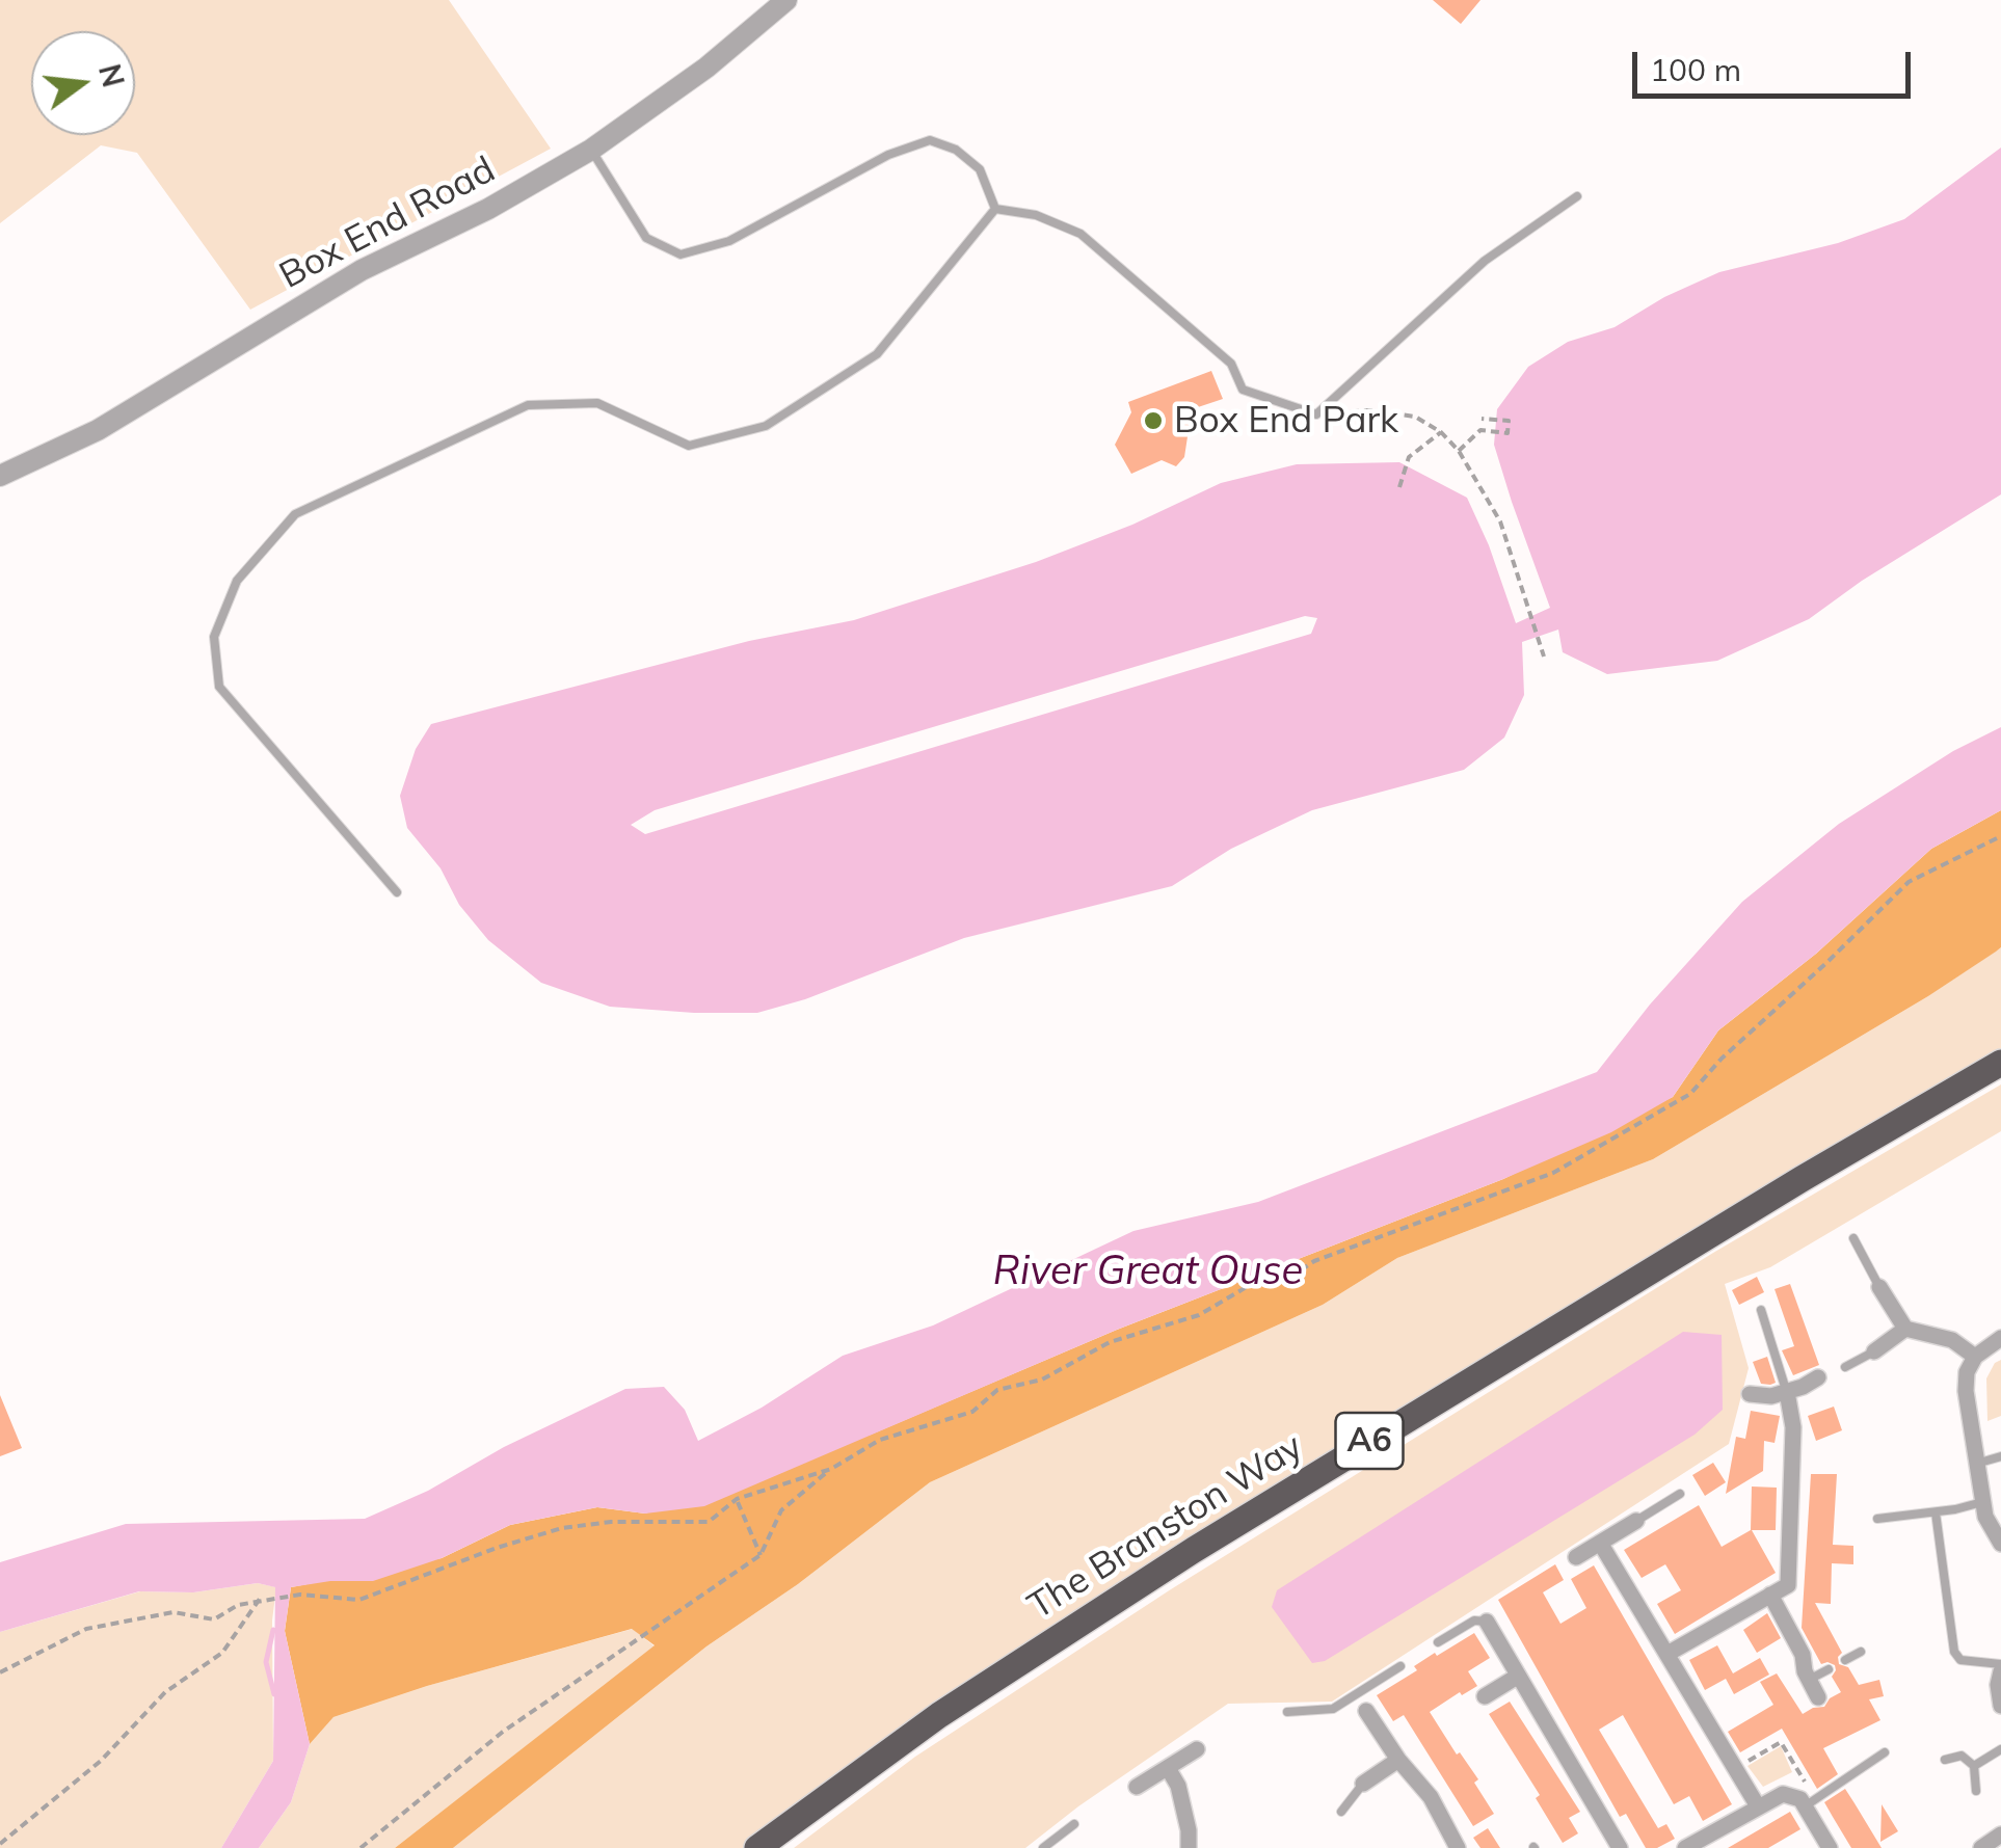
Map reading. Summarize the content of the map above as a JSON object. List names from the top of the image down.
{
  "streets": {
    "highway": ["A6", "The Branston Way"],
    "street": ["Box End Road"]
  },
  "water": ["River Great Ouse"],
  "places": ["Box End Park"],
  "scale_bar": "100 m",
  "north": "right"
}
